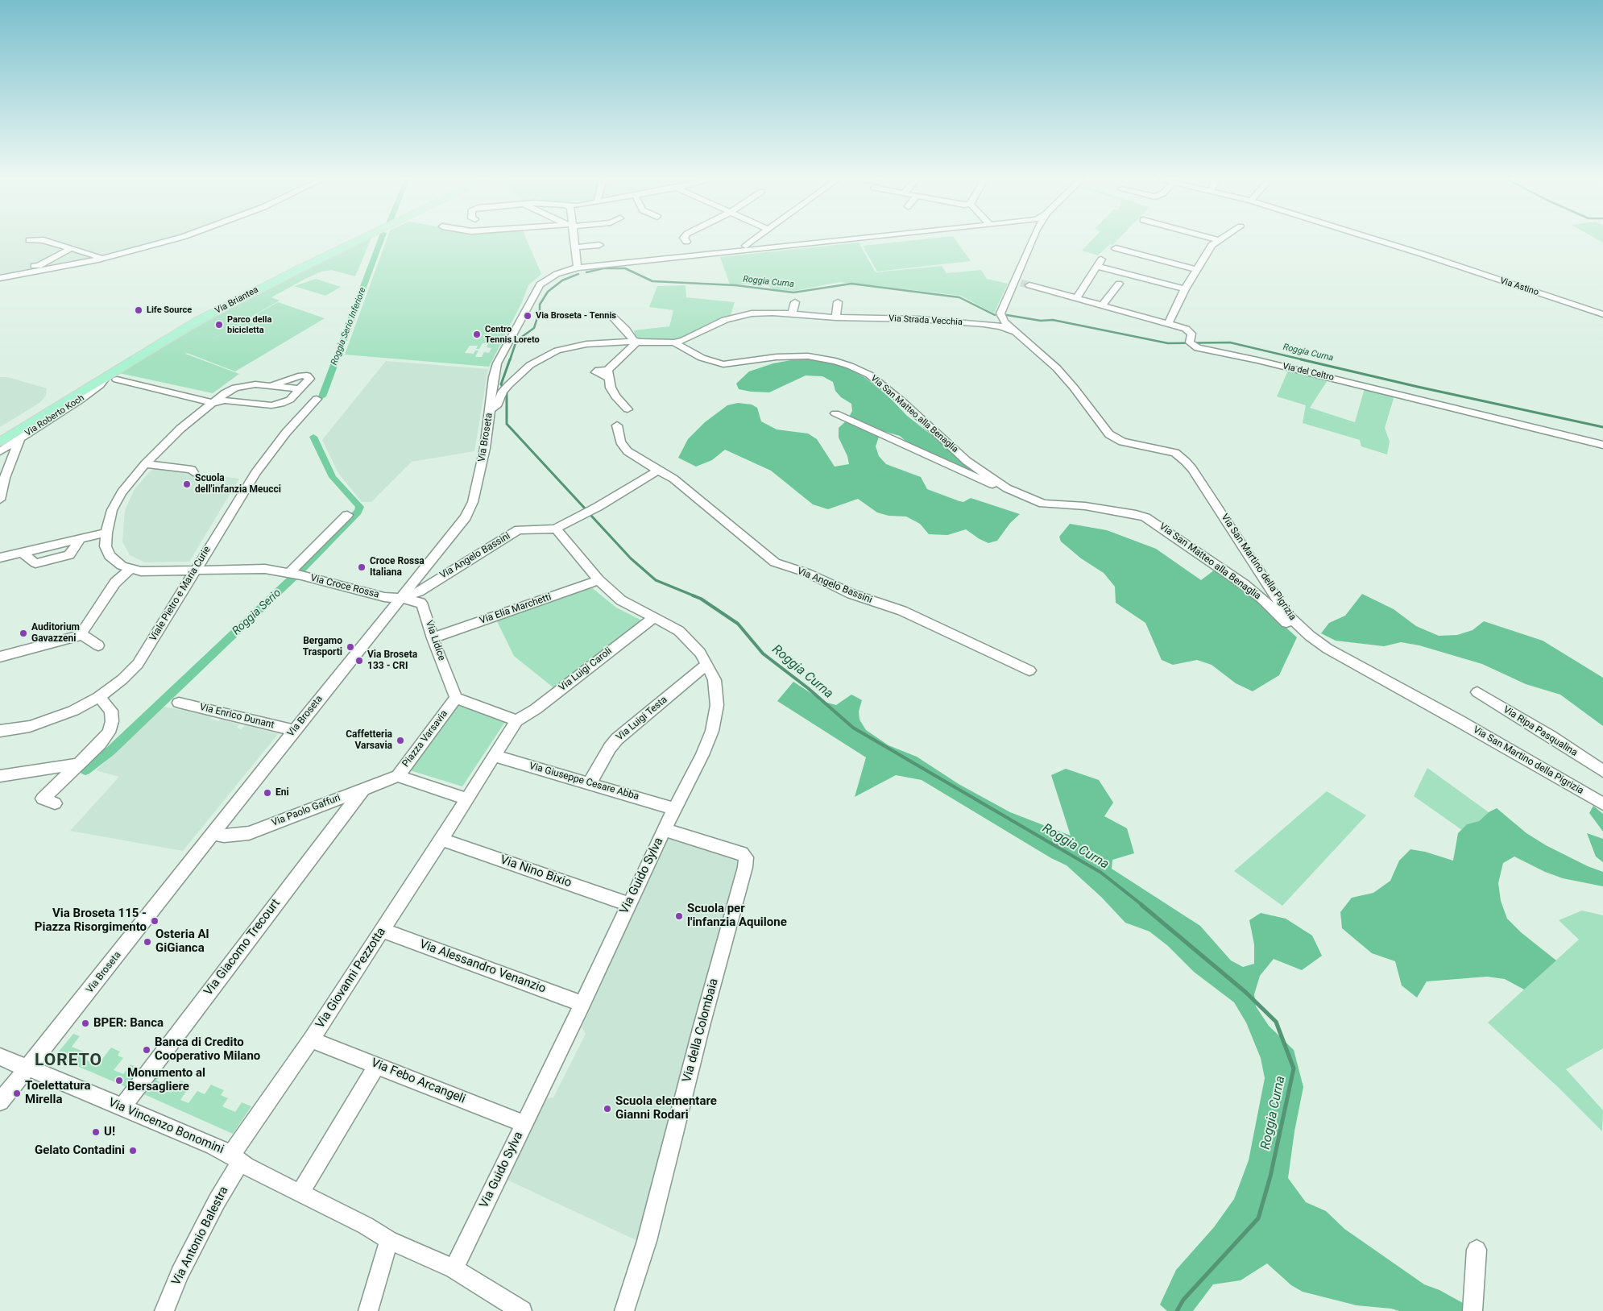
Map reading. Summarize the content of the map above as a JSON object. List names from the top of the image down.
{
  "streets": {
    "main road": ["Via Briantea"],
    "street": [
      "Via Astino",
      "Via Strada Vecchia",
      "Via del Celtro",
      "Via San Matteo alla Benaglia",
      "Via Roberto Koch",
      "Via Broseta",
      "Via Angelo Bassini",
      "Via San Martino della Pigrizia",
      "Via Croce Rossa",
      "Viale Pietro e Maria Curie",
      "Via Elia Marchetti",
      "Via Lidice",
      "Via Luigi Caroli",
      "Via Enrico Dunant",
      "Via Luigi Testa",
      "Via Ripa Pasqualina",
      "Piazza Varsavia",
      "Via Giuseppe Cesare Abba",
      "Via Paolo Gaffuri",
      "Via Nino Bixio",
      "Via Guido Sylva",
      "Via Giacomo Trecourt",
      "Via Alessandro Venanzio",
      "Via Giovanni Pezzotta",
      "Via della Colombaia",
      "Via Febo Arcangeli",
      "Via Vincenzo Bonomini",
      "Via Antonio Balestra"
    ]
  },
  "crossings": [
    ["Via Briantea", "Via Roberto Koch"],
    ["Via Strada Vecchia", "Via San Matteo alla Benaglia"],
    ["Via Strada Vecchia", "Via Broseta"],
    ["Via Strada Vecchia", "Via San Martino della Pigrizia"],
    ["Via San Matteo alla Benaglia", "Via San Martino della Pigrizia"],
    ["Via Broseta", "Via Angelo Bassini"],
    ["Via Broseta", "Via Croce Rossa"],
    ["Via Broseta", "Via Lidice"],
    ["Via Broseta", "Via Enrico Dunant"],
    ["Via Broseta", "Via Paolo Gaffuri"],
    ["Via Broseta", "Via Vincenzo Bonomini"],
    ["Via Angelo Bassini", "Via Croce Rossa"],
    ["Via Angelo Bassini", "Via Lidice"],
    ["Via Angelo Bassini", "Via Guido Sylva"],
    ["Via Croce Rossa", "Viale Pietro e Maria Curie"],
    ["Via Croce Rossa", "Via Lidice"],
    ["Via Elia Marchetti", "Via Lidice"],
    ["Via Elia Marchetti", "Via Guido Sylva"],
    ["Via Lidice", "Piazza Varsavia"],
    ["Via Luigi Caroli", "Via Guido Sylva"],
    ["Via Luigi Testa", "Via Giuseppe Cesare Abba"],
    ["Via Luigi Testa", "Via Guido Sylva"],
    ["Piazza Varsavia", "Via Paolo Gaffuri"],
    ["Piazza Varsavia", "Via Giovanni Pezzotta"],
    ["Via Giuseppe Cesare Abba", "Via Guido Sylva"],
    ["Via Paolo Gaffuri", "Via Giacomo Trecourt"],
    ["Via Nino Bixio", "Via Guido Sylva"],
    ["Via Nino Bixio", "Via Giovanni Pezzotta"],
    ["Via Guido Sylva", "Via Alessandro Venanzio"],
    ["Via Guido Sylva", "Via della Colombaia"],
    ["Via Guido Sylva", "Via Febo Arcangeli"],
    ["Via Guido Sylva", "Via Vincenzo Bonomini"],
    ["Via Giacomo Trecourt", "Via Vincenzo Bonomini"],
    ["Via Alessandro Venanzio", "Via Giovanni Pezzotta"],
    ["Via Giovanni Pezzotta", "Via Febo Arcangeli"],
    ["Via Giovanni Pezzotta", "Via Vincenzo Bonomini"],
    ["Via Giovanni Pezzotta", "Via Antonio Balestra"],
    ["Via Vincenzo Bonomini", "Via Antonio Balestra"]
  ],
  "districts": ["LORETO"],
  "water": ["Roggia Curna", "Roggia Serio Inferiore", "Roggia Serio"],
  "places": [
    "Life Source",
    "Via Broseta - Tennis",
    "Parco della bicicletta",
    "Centro Tennis Loreto",
    "Scuola dell'infanzia Meucci",
    "Croce Rossa Italiana",
    "Auditorium Gavazzeni",
    "Bergamo Trasporti",
    "Via Broseta 133 - CRI",
    "Caffetteria Varsavia",
    "Eni",
    "Scuola per l'infanzia Aquilone",
    "Via Broseta 115 - Piazza Risorgimento",
    "Osteria Al GiGianca",
    "BPER: Banca",
    "Banca di Credito Cooperativo Milano",
    "Monumento al Bersagliere",
    "Toelettatura Mirella",
    "Scuola elementare Gianni Rodari",
    "U!",
    "Gelato Contadini"
  ]
}
